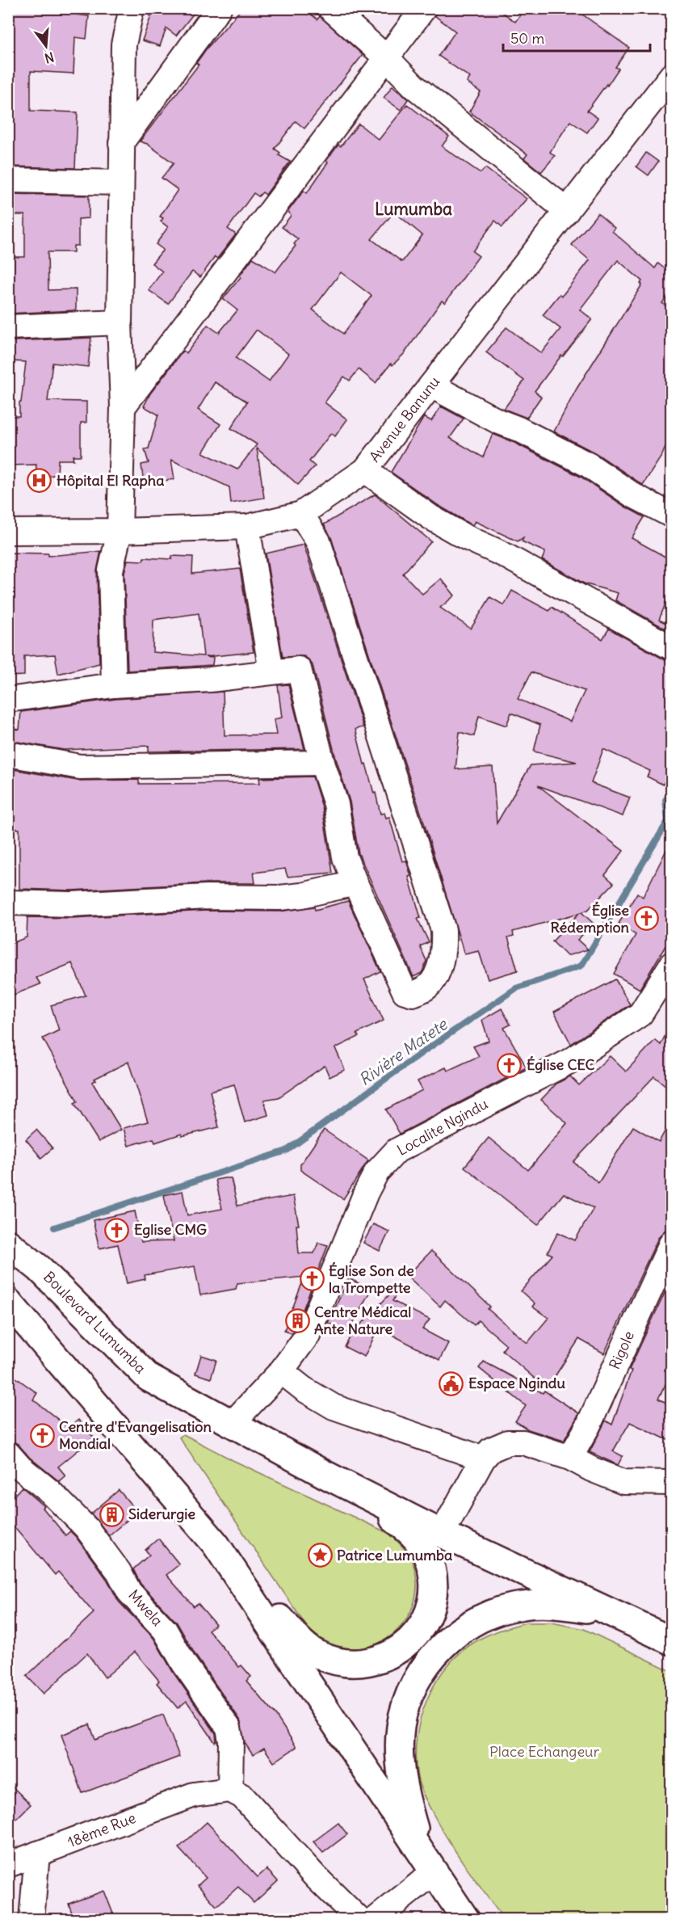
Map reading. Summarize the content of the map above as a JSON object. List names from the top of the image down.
{
  "streets": {
    "highway": ["Boulevard Lumumba"],
    "street": [
      "Avenue Banunu",
      "Localite Ngindu",
      "Rigole",
      "Mwela",
      "18ème Rue"
    ]
  },
  "crossings": [
    ["Localite Ngindu", "Boulevard Lumumba"],
    ["Mwela", "18ème Rue"]
  ],
  "districts": ["Lumumba"],
  "water": ["Rivière Matete"],
  "parks": ["Place Echangeur"],
  "places": {
    "hospital": ["Hôpital El Rapha"],
    "church": [
      "Église Rédemption",
      "Église CEC",
      "Eglise CMG",
      "Église Son de la Trompette",
      "Centre d'Evangelisation Mondial"
    ],
    "building": ["Centre Médical Ante Nature", "Siderurgie"],
    "public building": ["Espace Ngindu"],
    "place": ["Patrice Lumumba"]
  },
  "scale_bar": "50 m",
  "north": "bottom"
}
